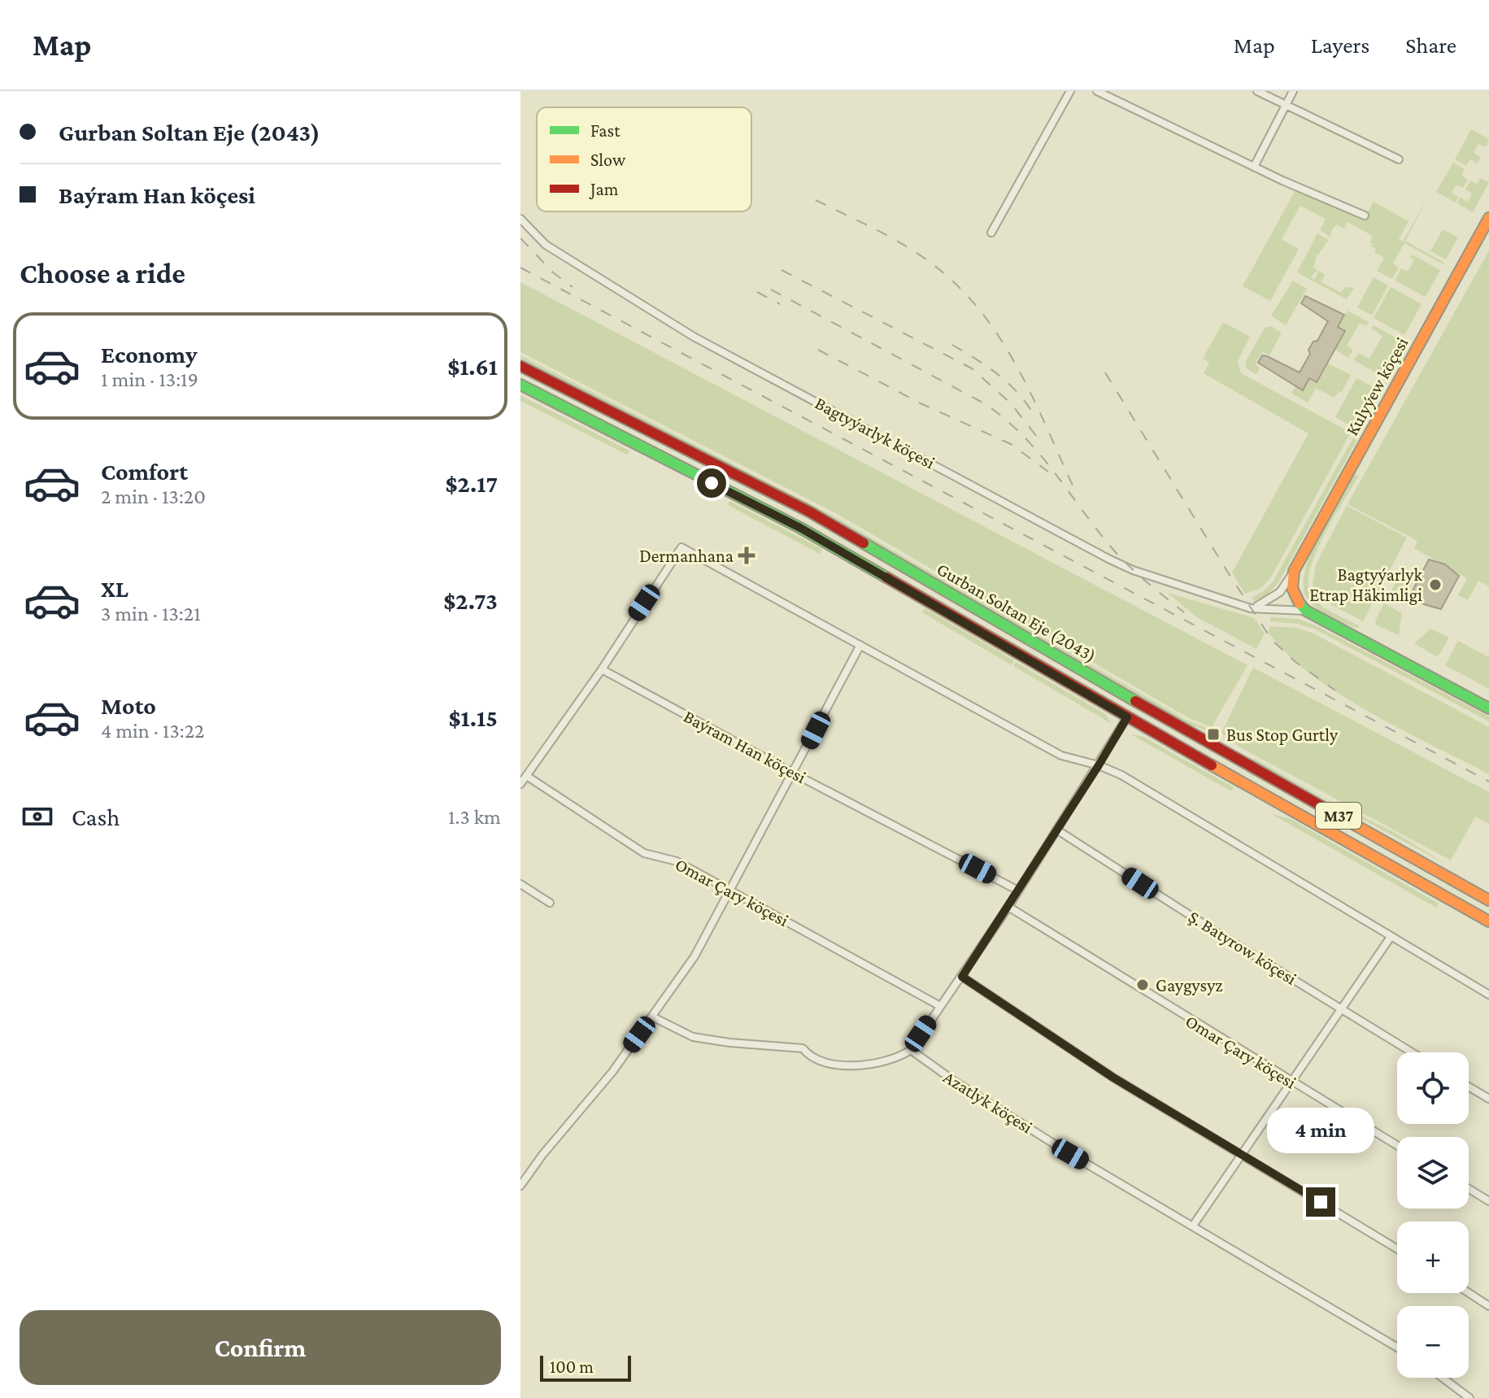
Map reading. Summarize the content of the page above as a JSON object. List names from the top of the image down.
{
  "streets": {
    "main road": ["Kulyýew köçesi", "Gurban Soltan Eje (2043)", "M37"],
    "street": [
      "Bagtyýarlyk köçesi",
      "Baýram Han köçesi",
      "Omar Çary köçesi",
      "Ş. Batyrow köçesi",
      "Azatlyk köçesi"
    ]
  },
  "places": {
    "health": ["Dermanhana"],
    "other": ["Bagtyýarlyk Etrap Häkimligi", "Gaygysyz"],
    "transit": ["Bus Stop Gurtly"]
  },
  "legend": ["Fast", "Slow", "Jam"],
  "scale_bar": "100 m",
  "page": {
    "header": "Map",
    "nav": ["Map", "Layers", "Share"],
    "banner": ["Gurban Soltan Eje (2043)", "Baýram Han köçesi"],
    "heading": "Choose a ride",
    "list": [
      {
        "name": "Economy",
        "note": "1 min · 13:19",
        "value": "$1.61"
      },
      {
        "name": "Comfort",
        "note": "2 min · 13:20",
        "value": "$2.17"
      },
      {
        "name": "XL",
        "note": "3 min · 13:21",
        "value": "$2.73"
      },
      {
        "name": "Moto",
        "note": "4 min · 13:22",
        "value": "$1.15"
      }
    ],
    "pay": ["Cash", "1.3 km"],
    "map_buttons": ["+", "−"],
    "bubble": "4 min",
    "buttons": "Confirm",
    "scale": "100 m"
  }
}
